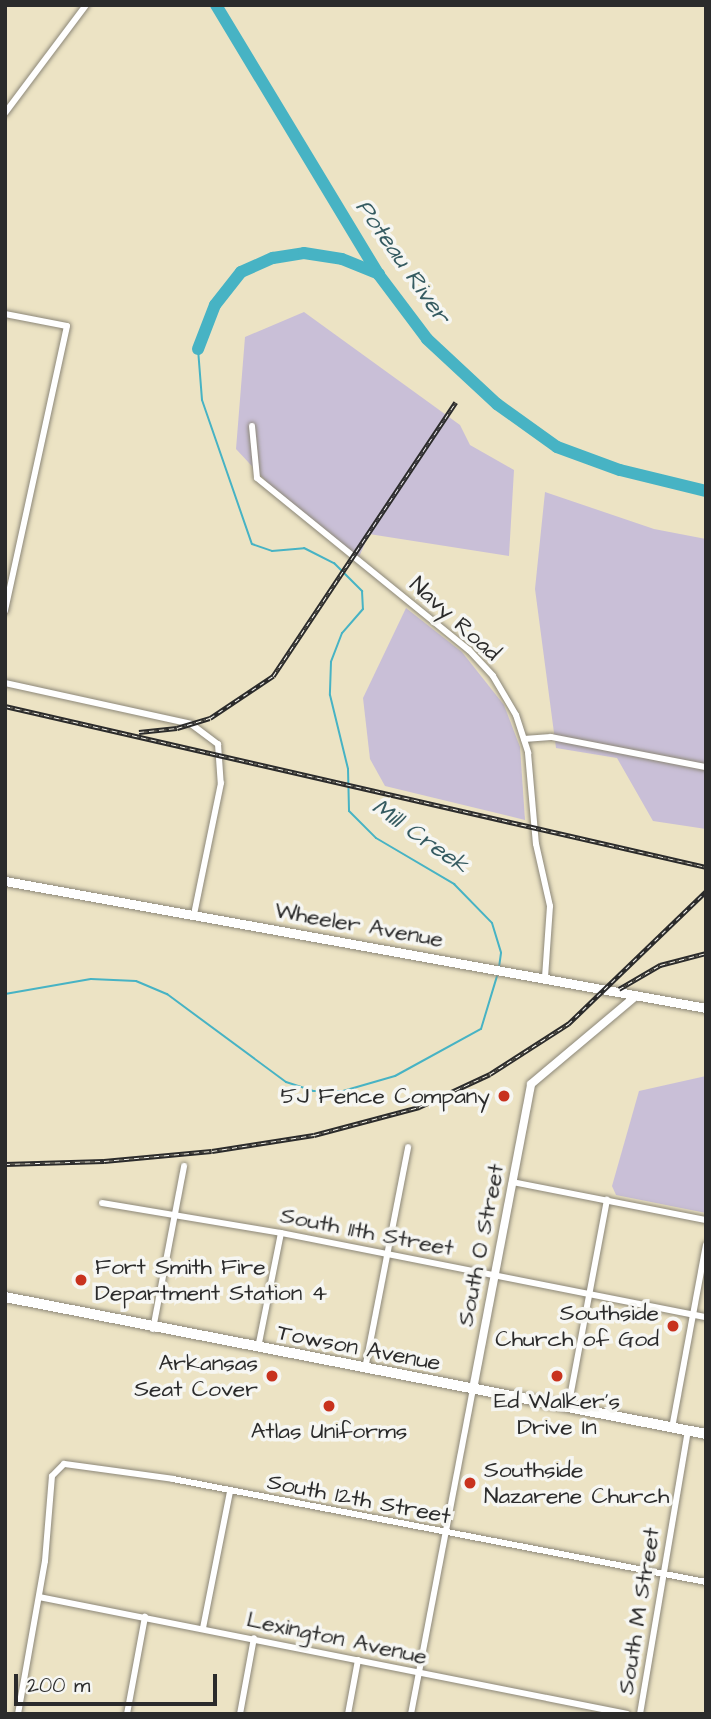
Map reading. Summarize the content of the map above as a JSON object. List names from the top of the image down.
{
  "streets": {
    "main road": ["Wheeler Avenue", "Towson Avenue"],
    "street": [
      "Navy Road",
      "South 11th Street",
      "South O Street",
      "South 12th Street",
      "South M Street",
      "Lexington Avenue"
    ]
  },
  "crossings": [
    ["Navy Road", "Wheeler Avenue"],
    ["Wheeler Avenue", "South O Street"],
    ["South 11th Street", "South O Street"],
    ["South O Street", "Towson Avenue"],
    ["South O Street", "South 12th Street"],
    ["South O Street", "Lexington Avenue"],
    ["Towson Avenue", "South M Street"],
    ["South 12th Street", "South M Street"],
    ["South 12th Street", "Lexington Avenue"]
  ],
  "water": ["Poteau River", "Mill Creek"],
  "places": [
    "5J Fence Company",
    "Fort Smith Fire Department Station 4",
    "Southside Church of God",
    "Arkansas Seat Cover",
    "Ed Walker's Drive In",
    "Atlas Uniforms",
    "Southside Nazarene Church"
  ],
  "scale_bar": "200 m"
}
